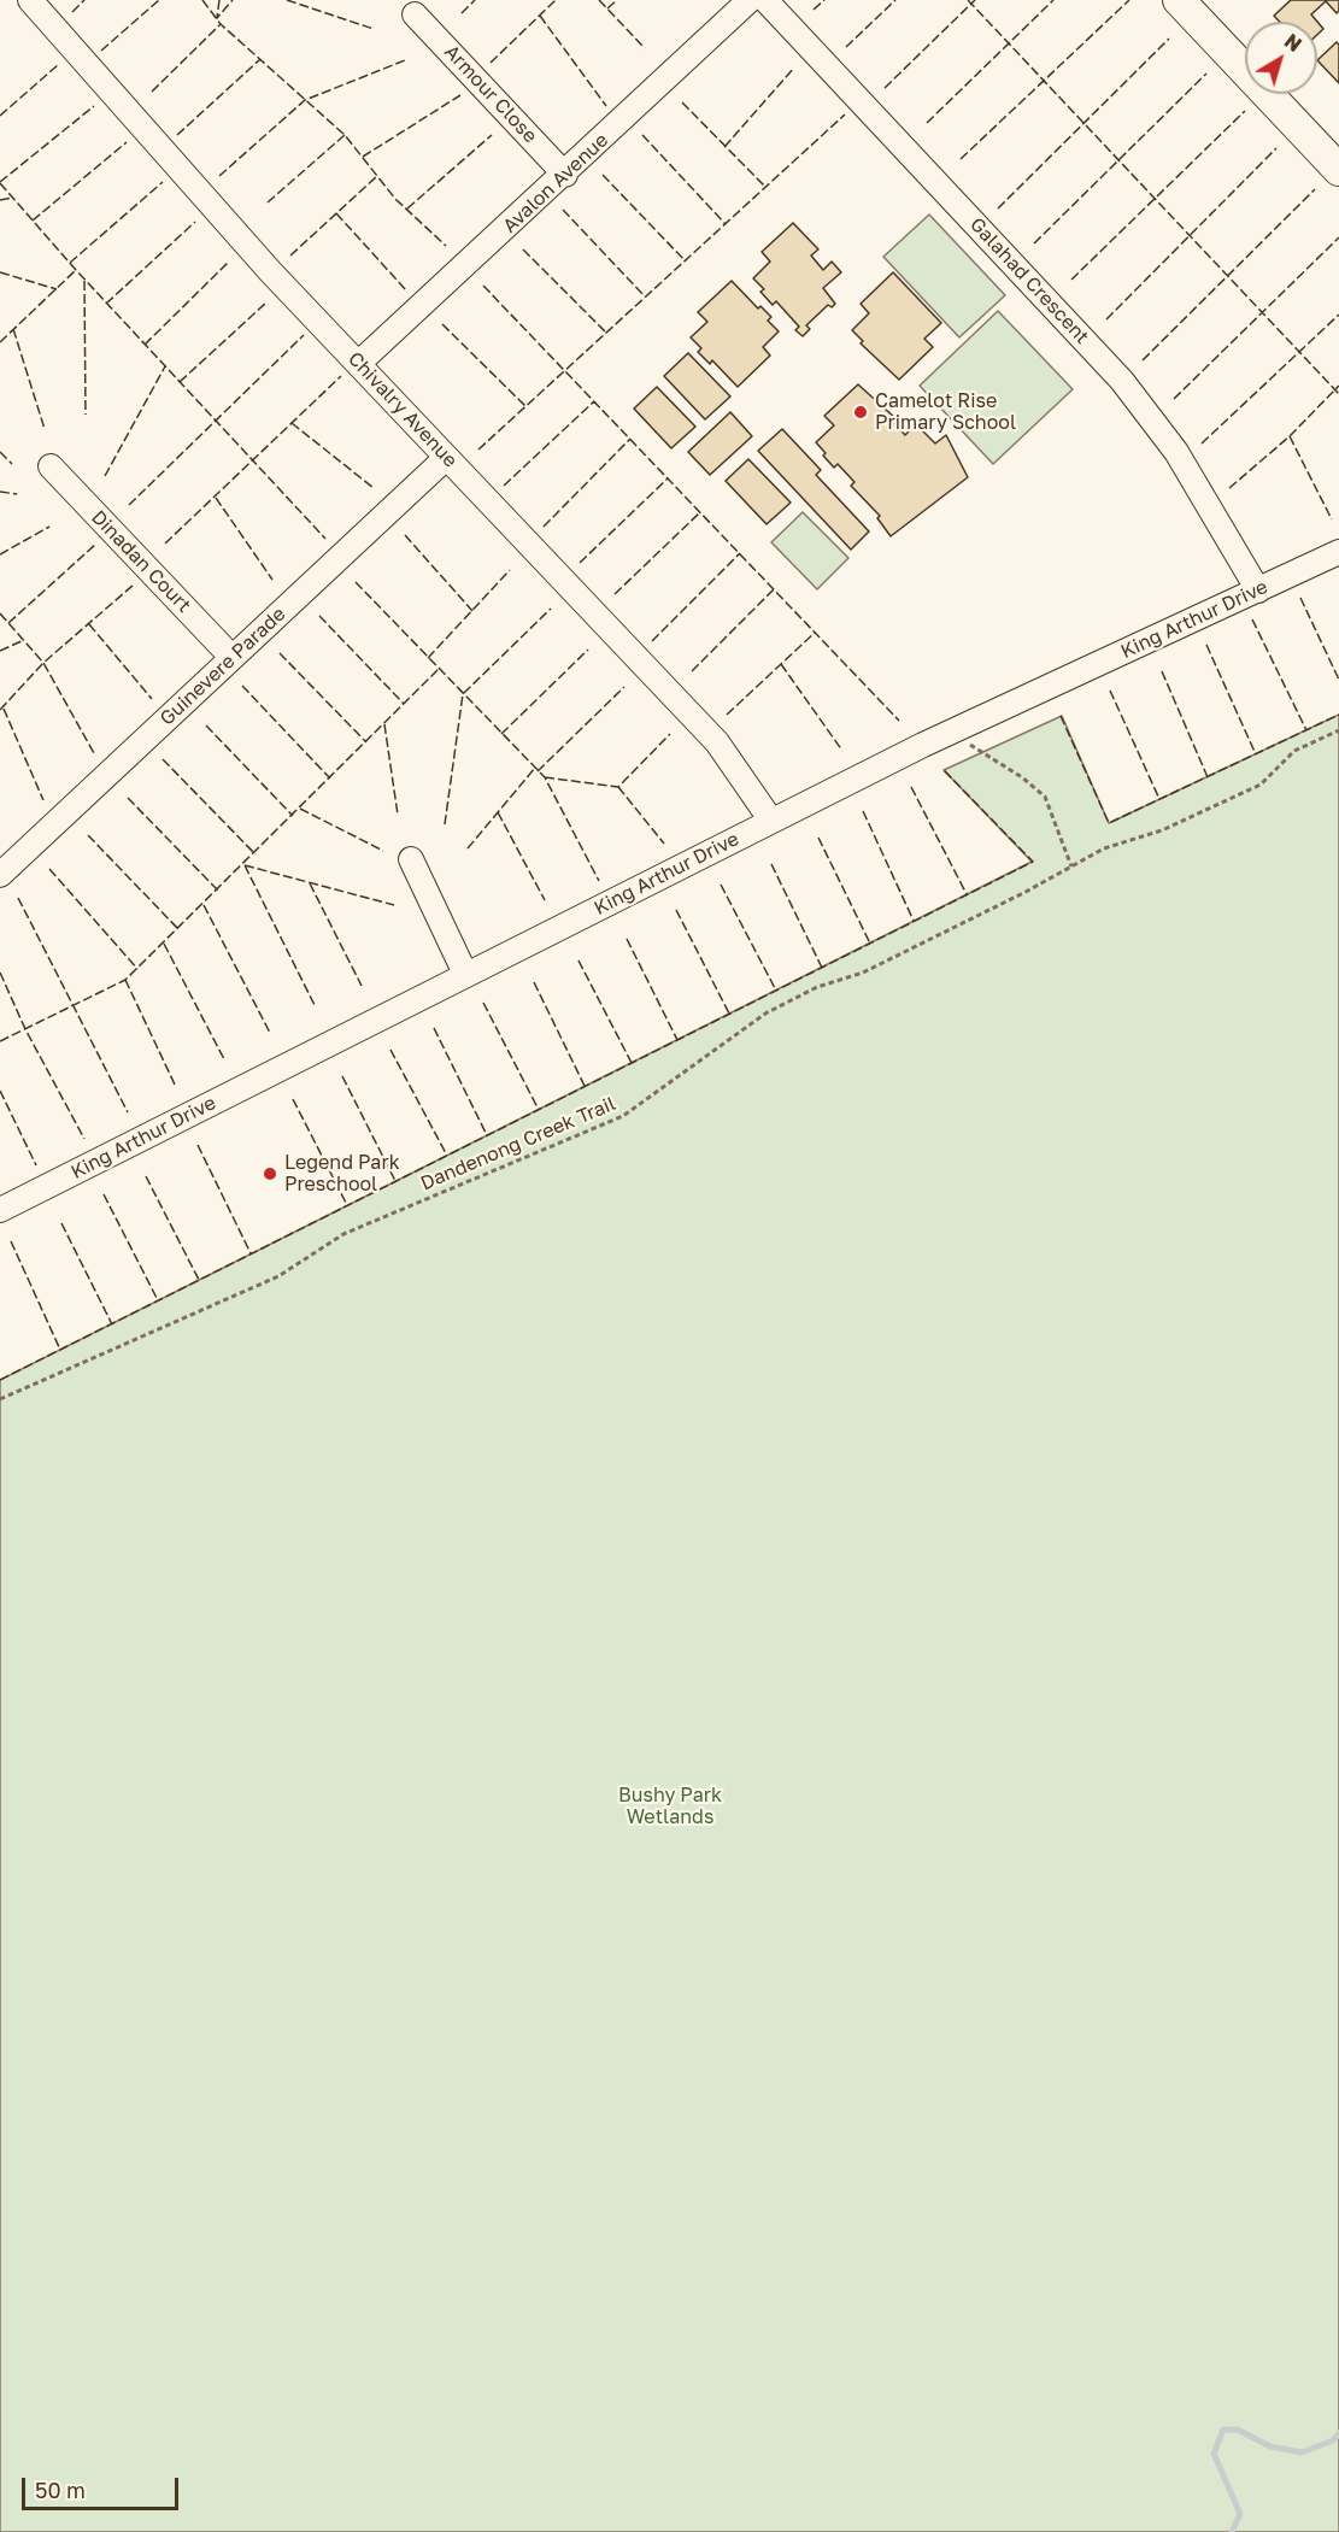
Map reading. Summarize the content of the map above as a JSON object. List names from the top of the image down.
{
  "streets": {
    "street": [
      "Armour Close",
      "Avalon Avenue",
      "Galahad Crescent",
      "Chivalry Avenue",
      "Dinadan Court",
      "King Arthur Drive",
      "Guinevere Parade"
    ],
    "path": ["Dandenong Creek Trail"]
  },
  "crossings": [
    ["Armour Close", "Avalon Avenue"],
    ["Avalon Avenue", "Chivalry Avenue"],
    ["Galahad Crescent", "King Arthur Drive"],
    ["Chivalry Avenue", "King Arthur Drive"],
    ["Chivalry Avenue", "Guinevere Parade"],
    ["Dinadan Court", "Guinevere Parade"]
  ],
  "parks": ["Bushy Park Wetlands"],
  "places": ["Camelot Rise Primary School", "Legend Park Preschool"],
  "scale_bar": "50 m",
  "north": "top right"
}
